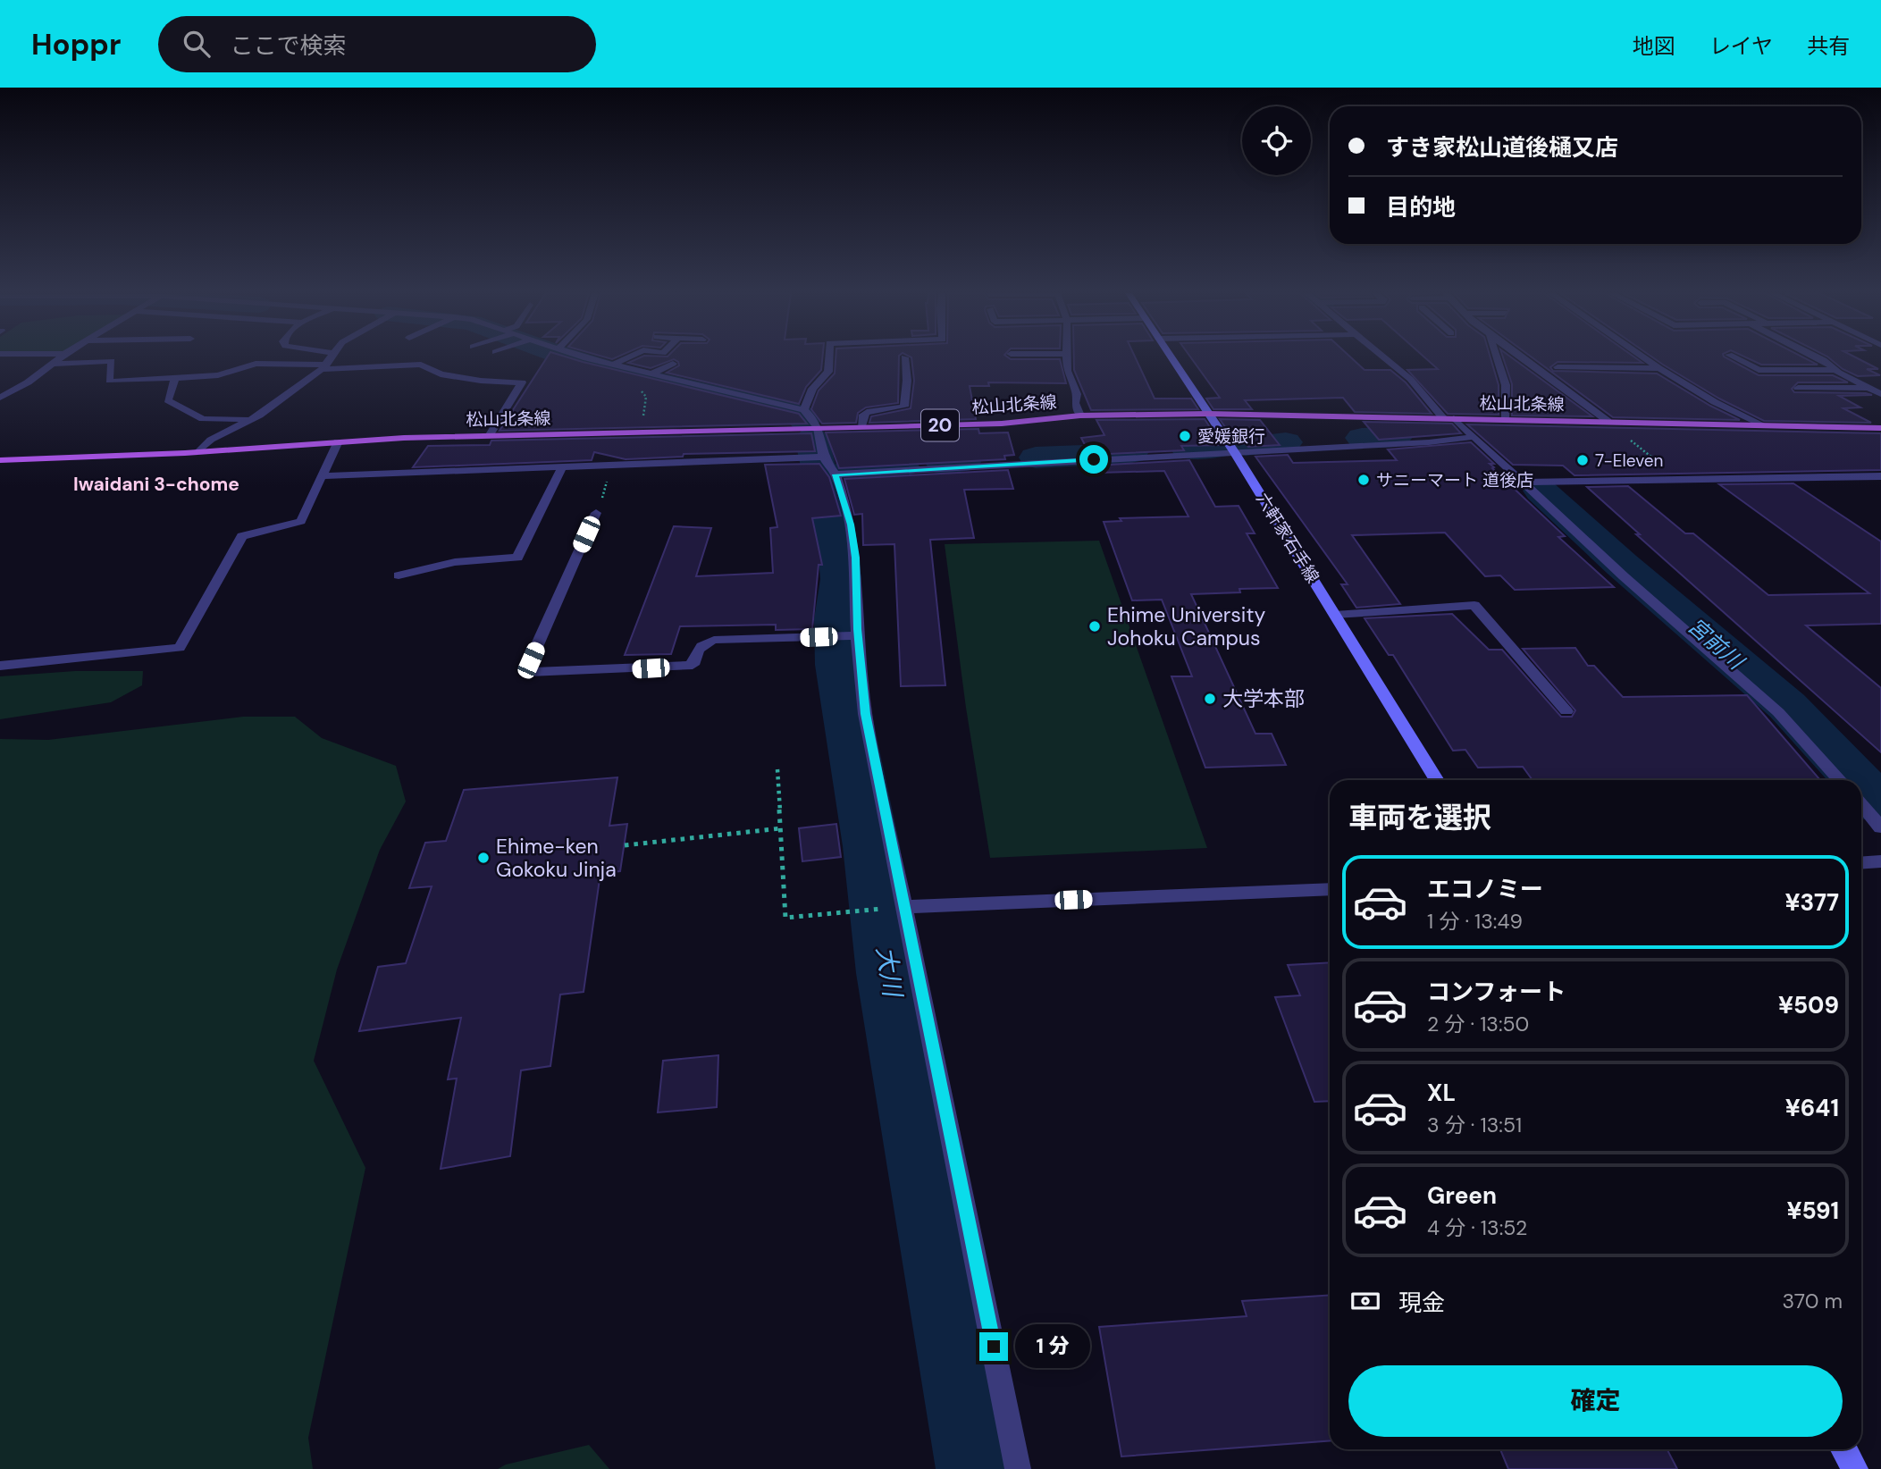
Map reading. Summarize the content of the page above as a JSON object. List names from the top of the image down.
{
  "streets": {
    "main road": ["松山北条線", "20", "六軒家石手線"]
  },
  "crossings": [
    ["松山北条線", "六軒家石手線"]
  ],
  "districts": ["Iwaidani 3-chome"],
  "water": ["宮前川", "大川"],
  "places": [
    "愛媛銀行",
    "7-Eleven",
    "サニーマート 道後店",
    "Ehime University Johoku Campus",
    "大学本部",
    "Ehime-ken Gokoku Jinja"
  ],
  "page": {
    "header": "Hoppr",
    "search": "ここで検索",
    "nav": ["地図", "レイヤ", "共有"],
    "banner": ["すき家松山道後樋又店", "目的地"],
    "heading": "車両を選択",
    "list": [
      {
        "name": "エコノミー",
        "note": "1 分 · 13:49",
        "value": "¥377"
      },
      {
        "name": "コンフォート",
        "note": "2 分 · 13:50",
        "value": "¥509"
      },
      {
        "name": "XL",
        "note": "3 分 · 13:51",
        "value": "¥641"
      },
      {
        "name": "Green",
        "note": "4 分 · 13:52",
        "value": "¥591"
      }
    ],
    "pay": ["現金", "370 m"],
    "bubble": "1 分",
    "buttons": "確定"
  }
}
